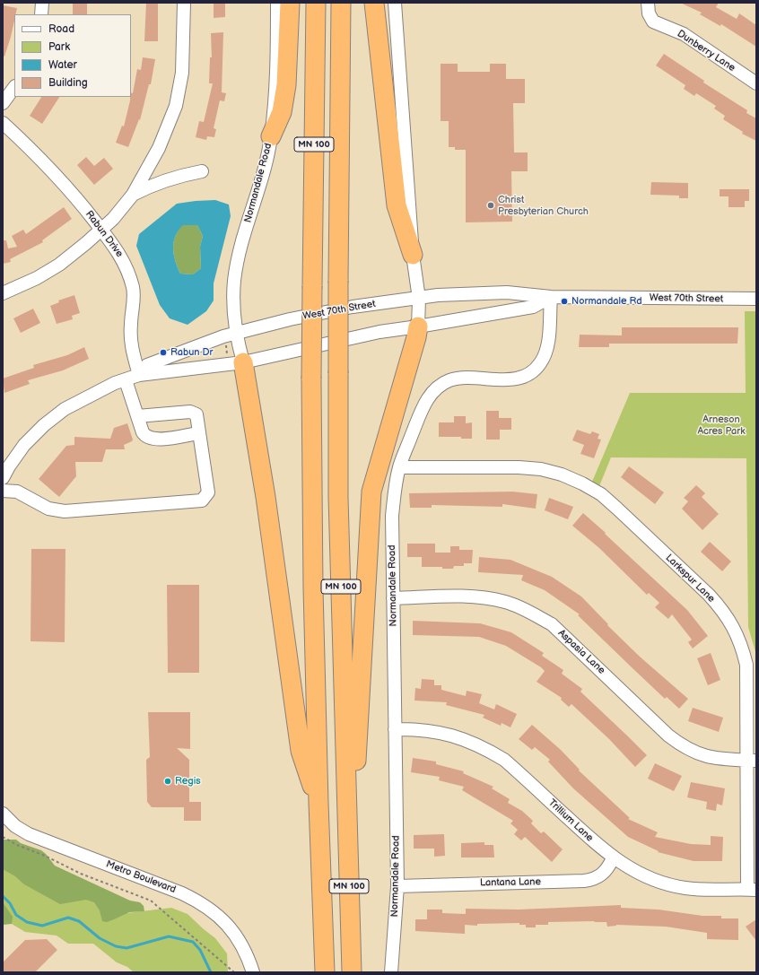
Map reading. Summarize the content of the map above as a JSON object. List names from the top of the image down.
{
  "streets": {
    "highway": ["MN 100"],
    "street": [
      "Dunberry Lane",
      "Normandale Road",
      "Rabun Drive",
      "West 70th Street",
      "Larkspur Lane",
      "Aspasia Lane",
      "Trillium Lane",
      "Metro Boulevard",
      "Lantana Lane"
    ]
  },
  "crossings": [
    ["Normandale Road", "West 70th Street"],
    ["Normandale Road", "Larkspur Lane"],
    ["Normandale Road", "Aspasia Lane"],
    ["Normandale Road", "Trillium Lane"],
    ["Normandale Road", "Lantana Lane"],
    ["Rabun Drive", "West 70th Street"],
    ["Larkspur Lane", "Aspasia Lane"],
    ["Larkspur Lane", "Trillium Lane"],
    ["Trillium Lane", "Lantana Lane"]
  ],
  "parks": ["Arneson Acres Park"],
  "places": [
    "Christ Presbyterian Church",
    "Normandale Rd",
    "Rabun Dr",
    "Regis"
  ],
  "legend": [
    "Road",
    "Park",
    "Water",
    "Building"
  ]
}
